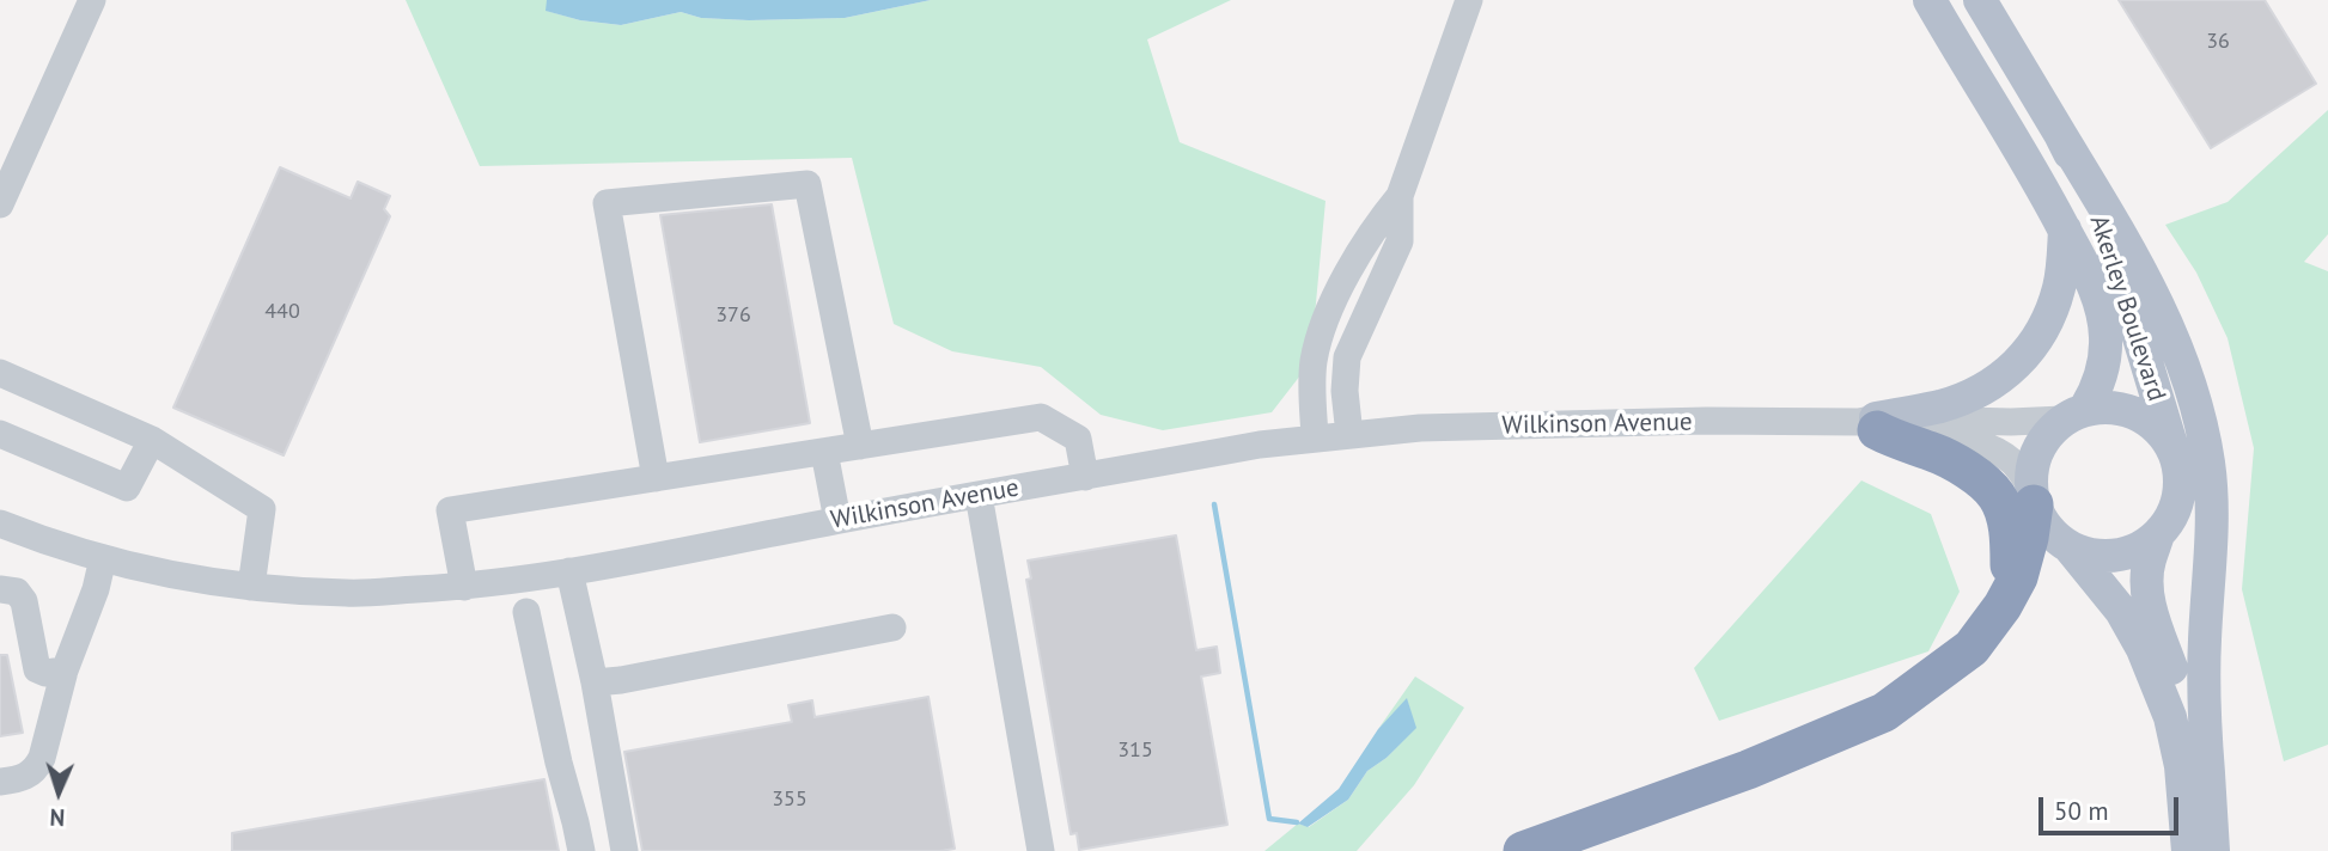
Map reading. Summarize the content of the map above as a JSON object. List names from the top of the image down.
{
  "streets": {
    "main road": ["Akerley Boulevard"],
    "street": ["Wilkinson Avenue"]
  },
  "crossings": [
    ["Akerley Boulevard", "Wilkinson Avenue"]
  ],
  "house_numbers": [
    "36",
    "440",
    "376",
    "315",
    "355"
  ],
  "scale_bar": "50 m",
  "north": "bottom"
}
